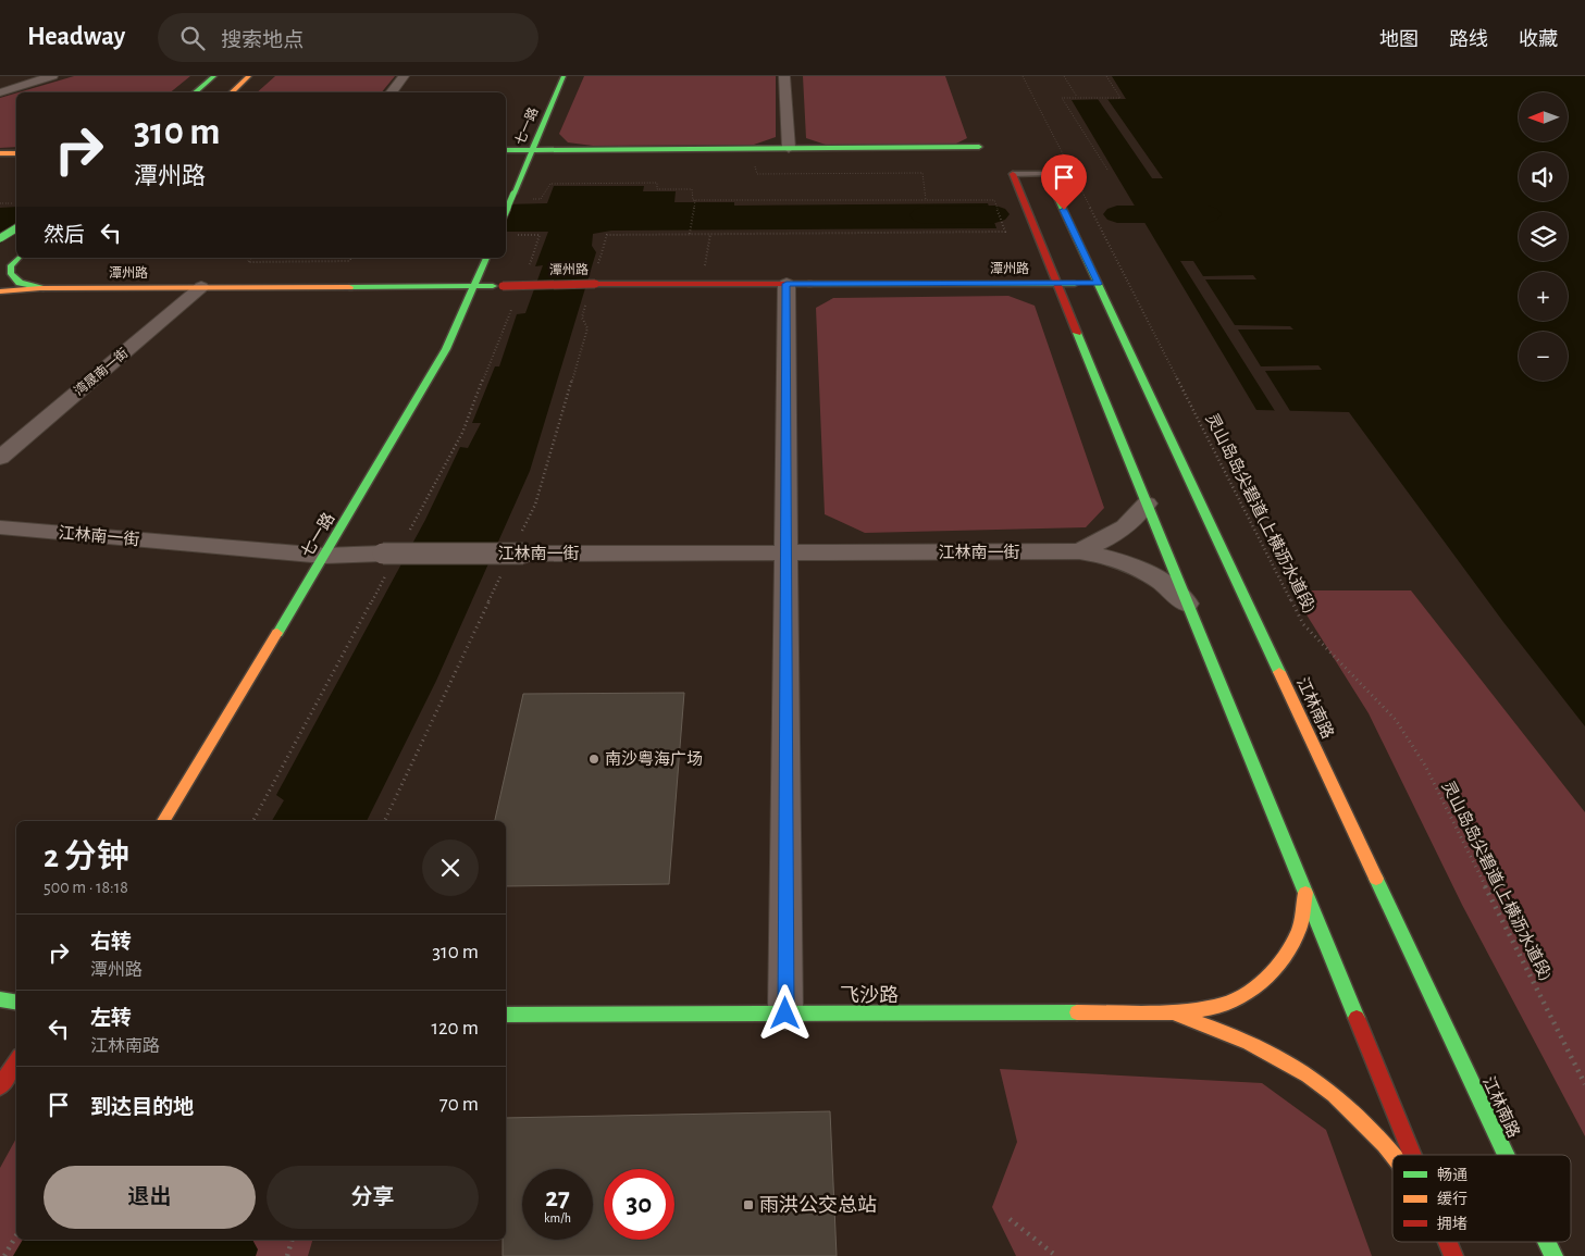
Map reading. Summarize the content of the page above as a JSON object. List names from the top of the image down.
{
  "streets": {
    "street": [
      "七一路",
      "潭州路",
      "湾晟南一街",
      "江林南一街",
      "江林南路",
      "飞沙路"
    ],
    "path": ["灵山岛岛尖碧道(上横沥水道段)"]
  },
  "crossings": [
    ["七一路", "潭州路"],
    ["七一路", "江林南一街"],
    ["潭州路", "湾晟南一街"],
    ["潭州路", "江林南路"]
  ],
  "places": {
    "other": ["南沙粤海广场"],
    "transit": ["雨洪公交总站"]
  },
  "legend": ["畅通", "缓行", "拥堵"],
  "north": "left",
  "page": {
    "header": "Headway",
    "search": "搜索地点",
    "nav": ["地图", "路线", "收藏"],
    "map_buttons": ["+", "−"],
    "turn": ["310 m", "潭州路"],
    "then": "然后",
    "heading": ["2 分钟", "500 m · 18:18"],
    "list": [
      {
        "name": "右转",
        "note": "潭州路",
        "value": "310 m"
      },
      {
        "name": "左转",
        "note": "江林南路",
        "value": "120 m"
      },
      {
        "name": "到达目的地",
        "value": "70 m"
      }
    ],
    "buttons": ["退出", "分享"],
    "speed": "27 km/h",
    "limit": "30"
  }
}
